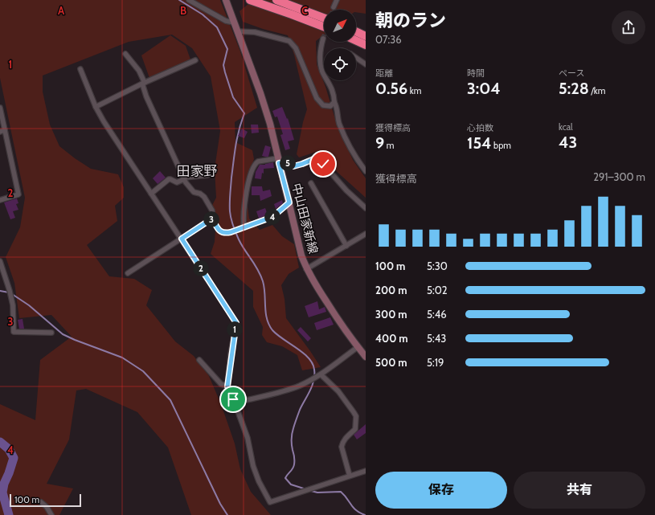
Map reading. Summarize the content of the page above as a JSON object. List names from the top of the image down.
{
  "streets": {
    "main road": ["中山田家新線"]
  },
  "districts": ["田家野"],
  "scale_bar": "100 m",
  "north": "top right",
  "page": {
    "heading": ["朝のラン", "07:36"],
    "stats": [
      ["距離", "0.56 km"],
      ["時間", "3:04"],
      ["ペース", "5:28 /km"],
      ["獲得標高", "9 m"],
      ["心拍数", "154 bpm"],
      ["kcal", "43"]
    ],
    "pins": [
      "5",
      "4",
      "3",
      "2",
      "1"
    ],
    "chart": ["獲得標高", "291–300 m"],
    "list": [
      {
        "name": "100 m",
        "note": "5:30"
      },
      {
        "name": "200 m",
        "note": "5:02"
      },
      {
        "name": "300 m",
        "note": "5:46"
      },
      {
        "name": "400 m",
        "note": "5:43"
      },
      {
        "name": "500 m",
        "note": "5:19"
      }
    ],
    "buttons": ["保存", "共有"],
    "scale": "100 m"
  },
  "grid": {
    "columns": ["A", "B", "C"],
    "rows": [
      "1",
      "2",
      "3",
      "4"
    ]
  }
}
